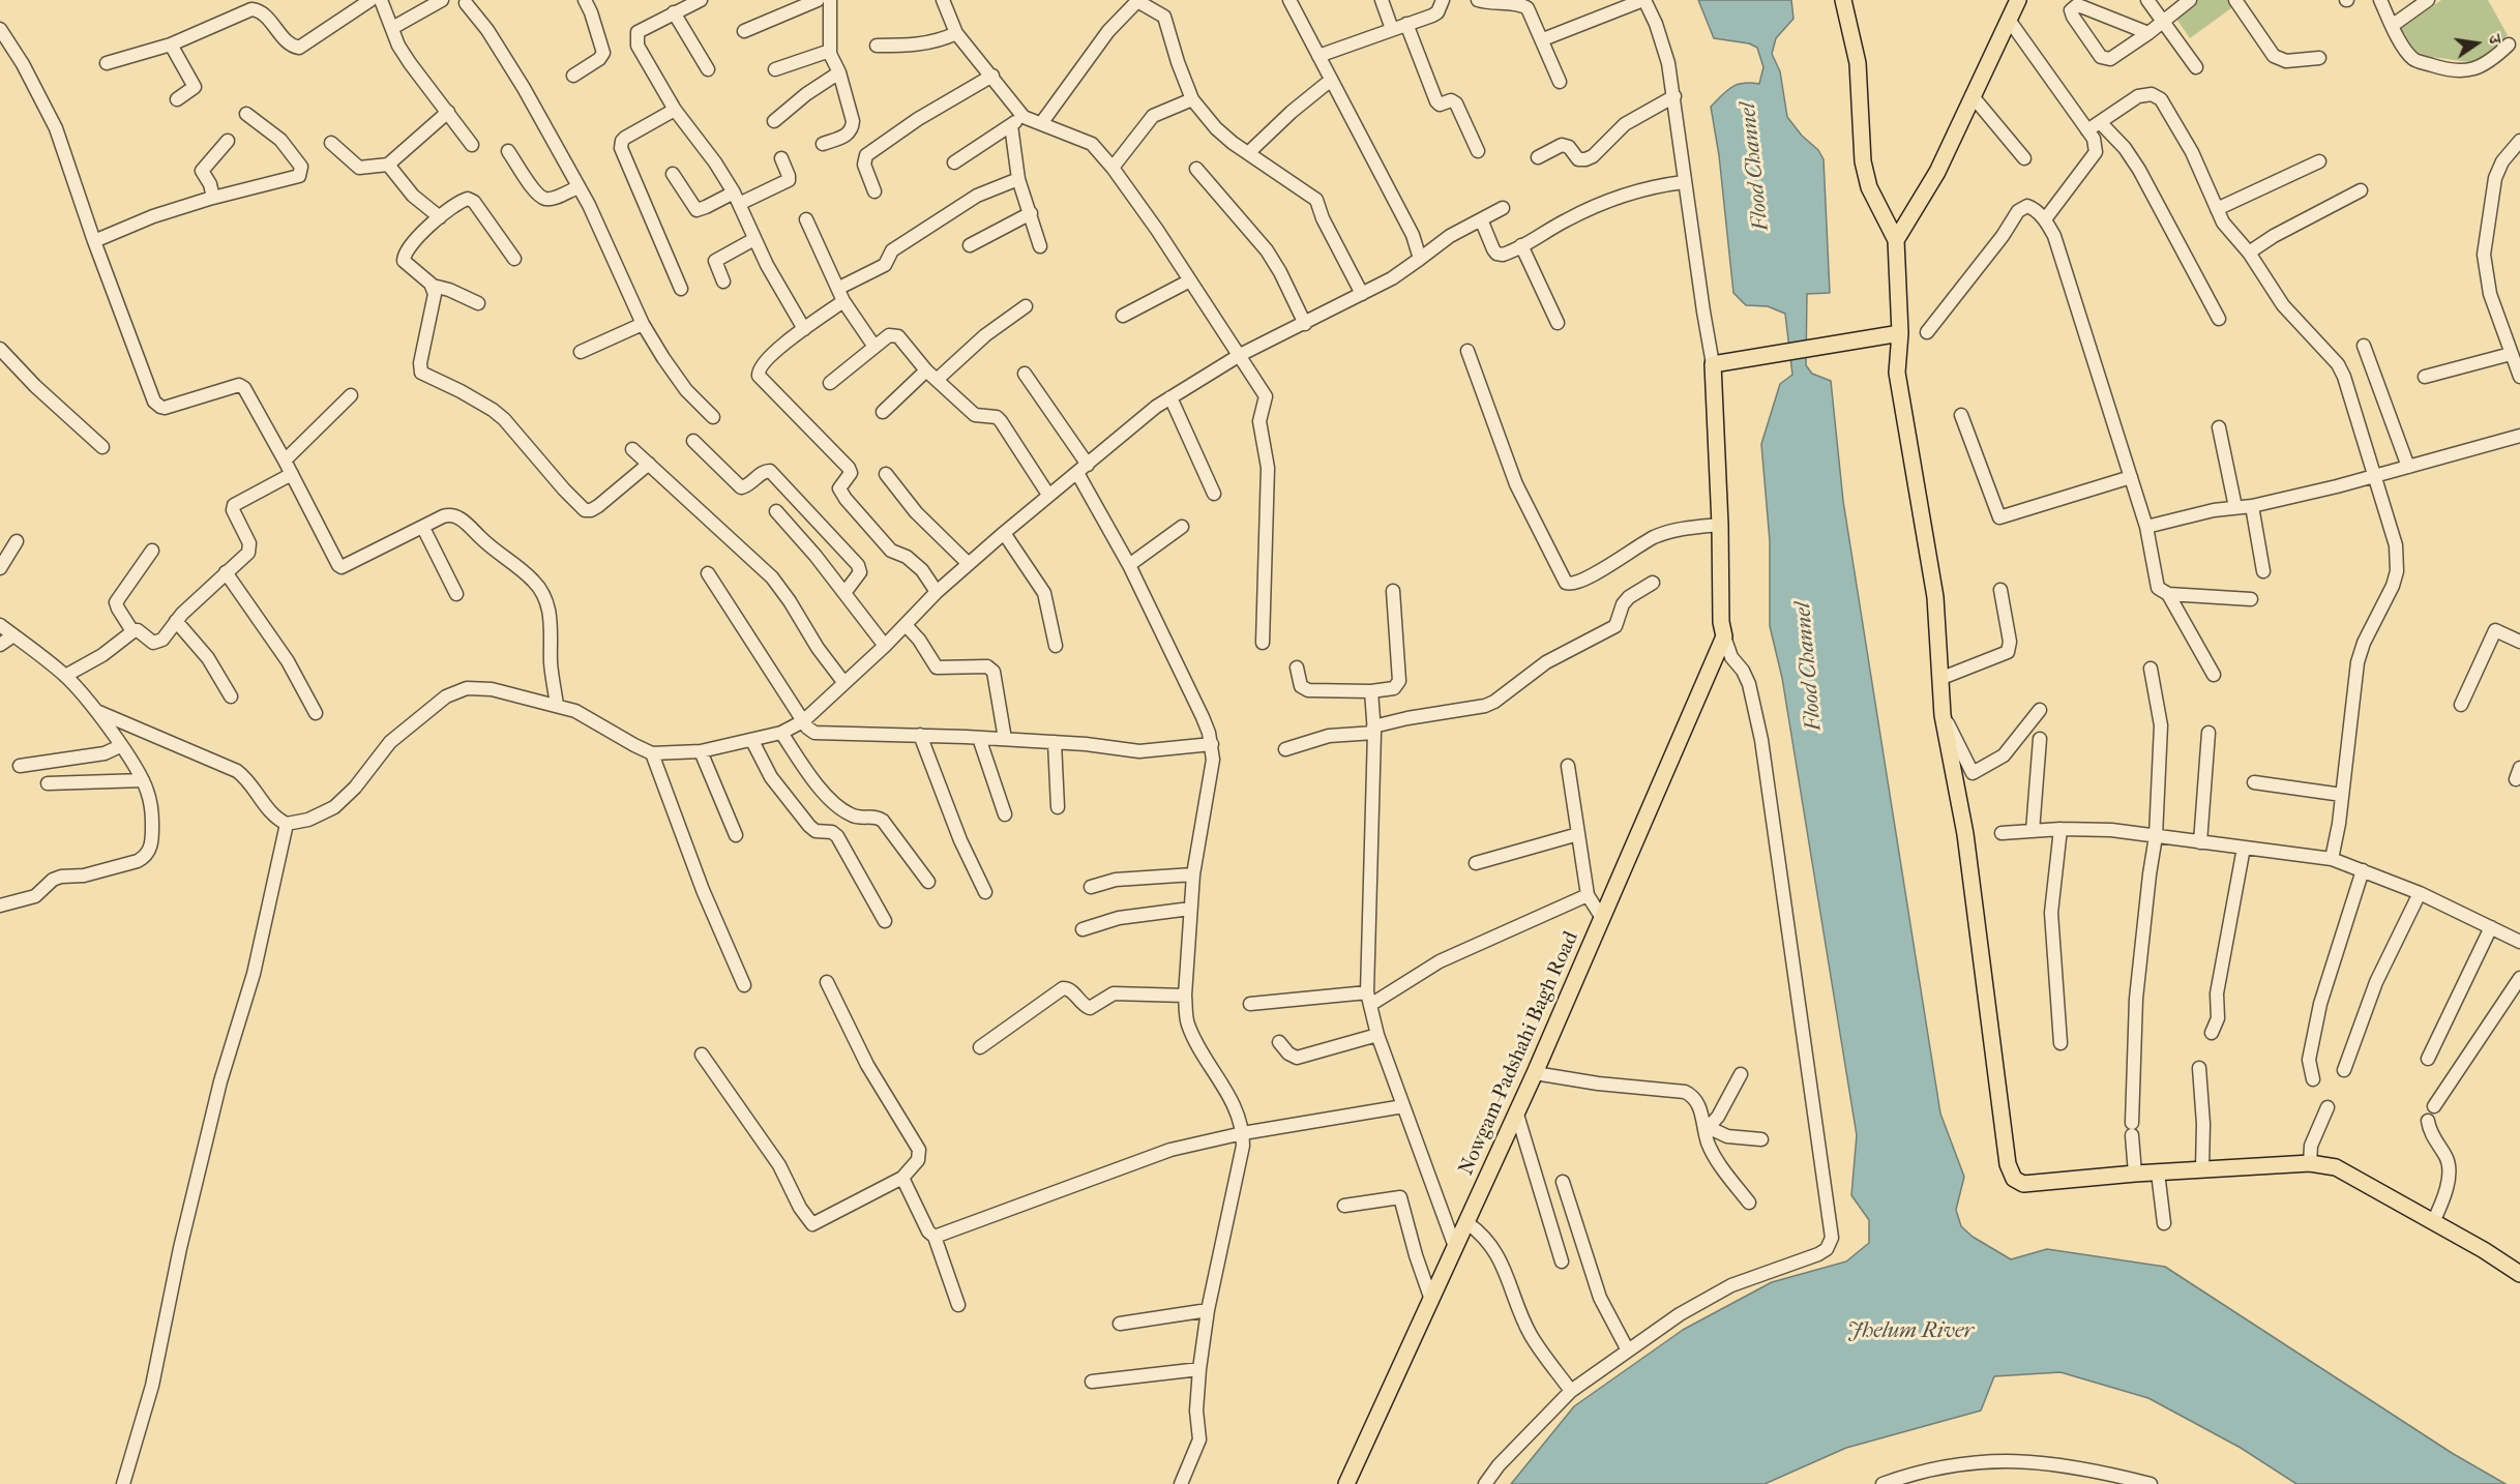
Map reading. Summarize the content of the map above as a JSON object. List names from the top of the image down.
{
  "streets": {
    "main road": ["Nowgam-Padshahi Bagh Road"]
  },
  "water": ["Flood Channel", "Jhelum River"],
  "north": "right"
}
